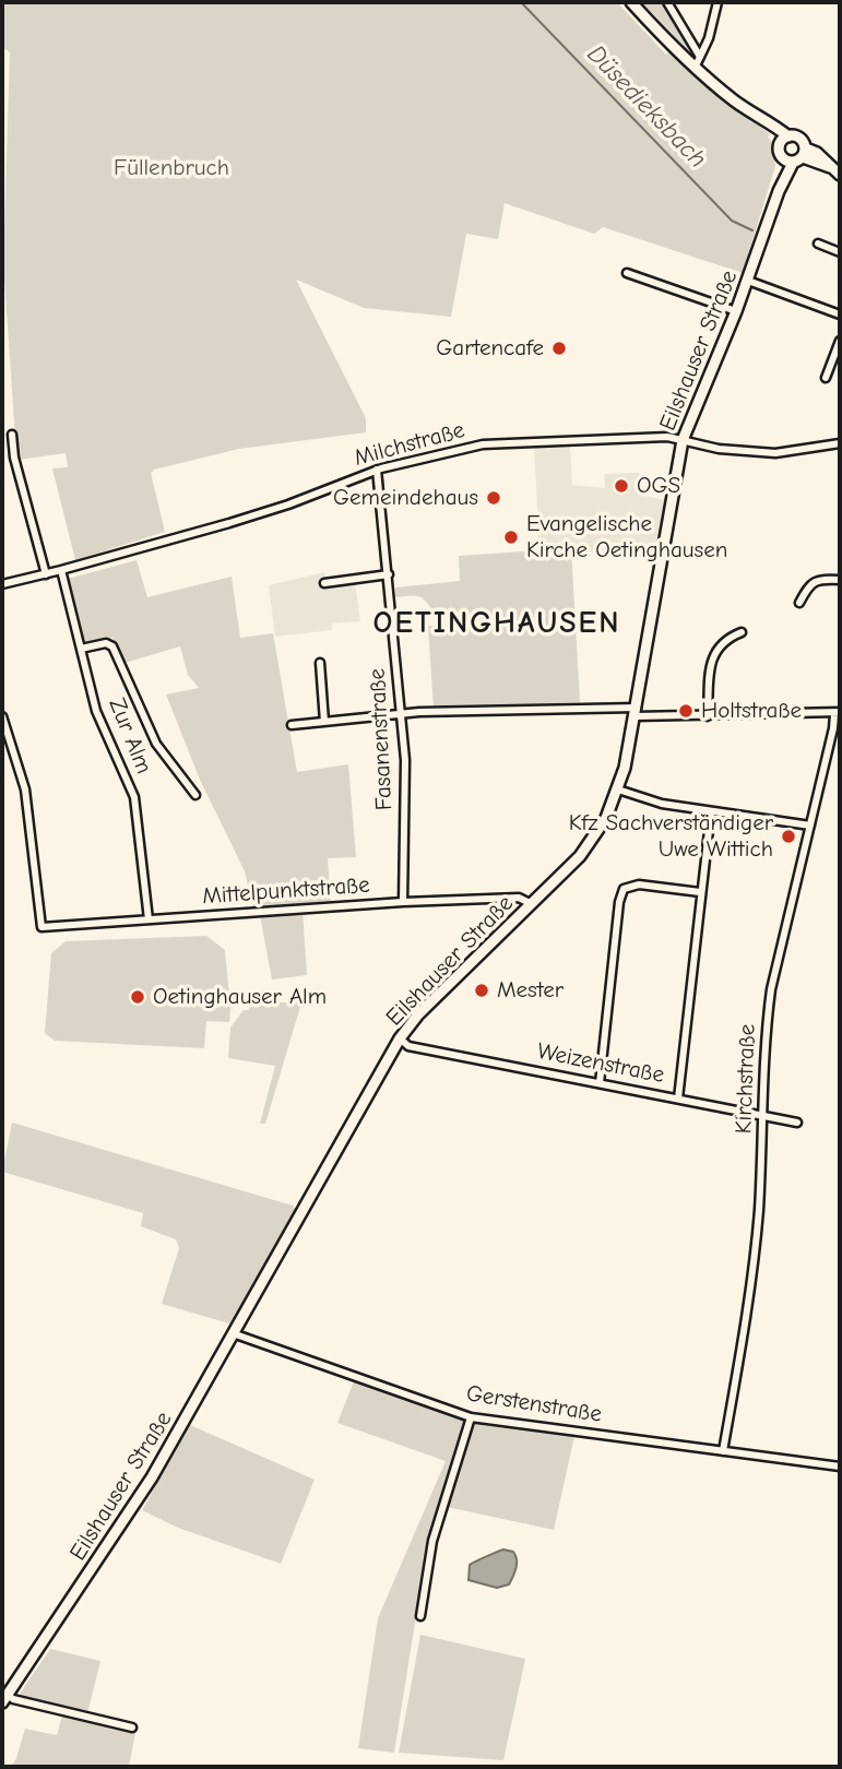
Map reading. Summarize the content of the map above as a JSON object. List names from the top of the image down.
{
  "streets": {
    "street": [
      "Eilshauser Straße",
      "Milchstraße",
      "Zur Alm",
      "Fasanenstraße",
      "Mittelpunktstraße",
      "Weizenstraße",
      "Kirchstraße",
      "Gerstenstraße"
    ]
  },
  "crossings": [
    ["Eilshauser Straße", "Milchstraße"],
    ["Eilshauser Straße", "Mittelpunktstraße"],
    ["Eilshauser Straße", "Weizenstraße"],
    ["Eilshauser Straße", "Gerstenstraße"],
    ["Milchstraße", "Zur Alm"],
    ["Milchstraße", "Fasanenstraße"],
    ["Zur Alm", "Mittelpunktstraße"],
    ["Fasanenstraße", "Mittelpunktstraße"],
    ["Weizenstraße", "Kirchstraße"],
    ["Kirchstraße", "Gerstenstraße"]
  ],
  "districts": ["OETINGHAUSEN"],
  "water": ["Düsedieksbach"],
  "parks": ["Füllenbruch"],
  "places": [
    "Gartencafe",
    "OGS",
    "Gemeindehaus",
    "Evangelische Kirche Oetinghausen",
    "Holtstraße",
    "Kfz Sachverständiger Uwe Wittich",
    "Mester",
    "Oetinghauser Alm"
  ]
}
